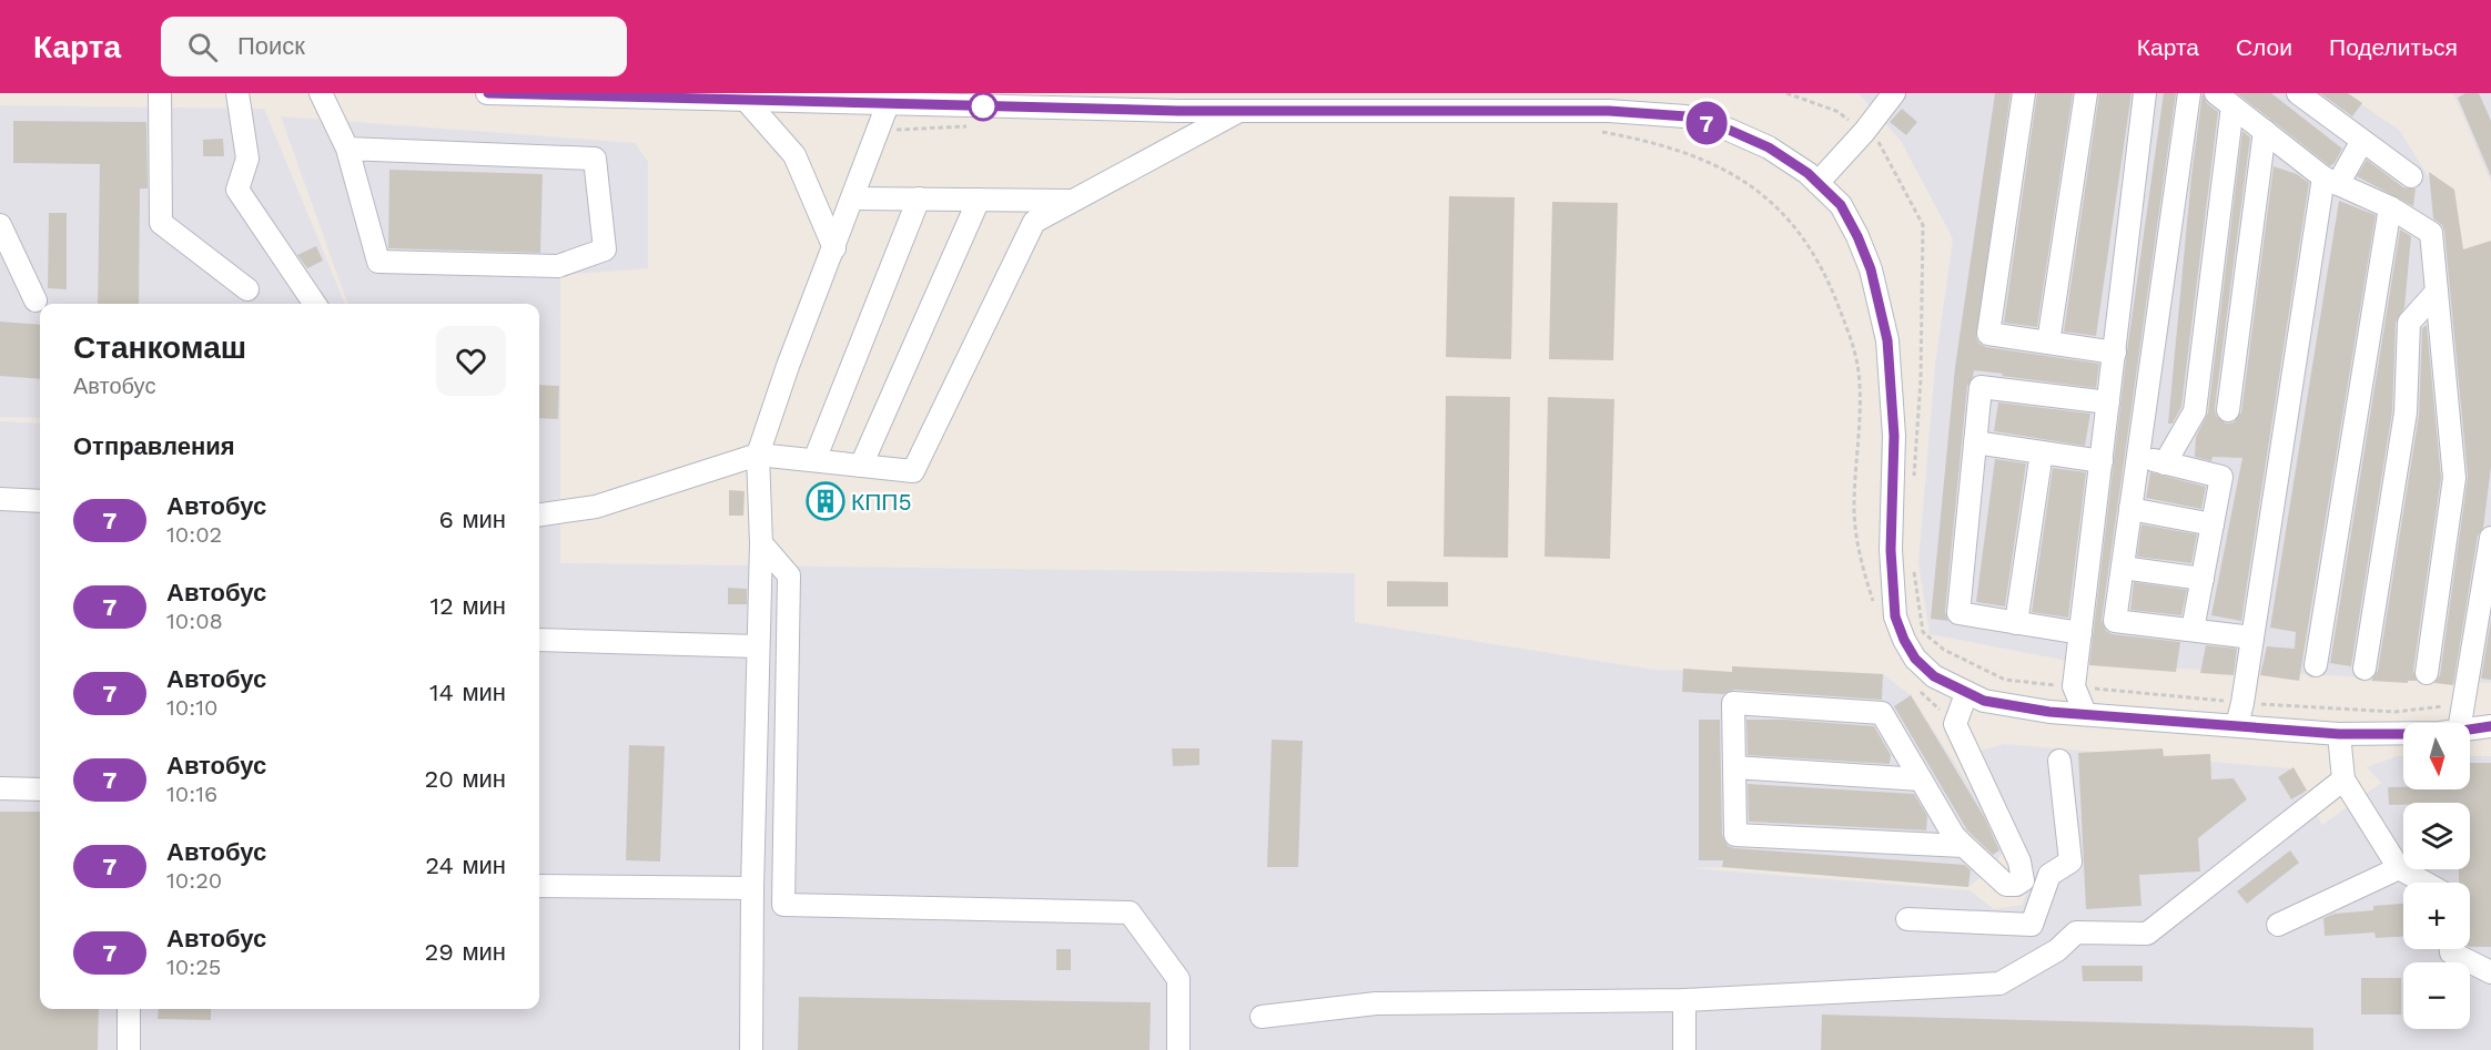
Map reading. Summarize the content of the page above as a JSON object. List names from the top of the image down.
{
  "places": {
    "building": ["КПП5"]
  },
  "lines": ["bus line 7"],
  "north": "bottom",
  "page": {
    "header": "Карта",
    "search": "Поиск",
    "nav": ["Карта", "Слои", "Поделиться"],
    "on_map": "7",
    "heading": [
      ["Станкомаш", "Автобус"],
      "Отправления"
    ],
    "list": [
      {
        "mark": "7",
        "name": "Автобус",
        "note": "10:02",
        "value": "6 мин"
      },
      {
        "mark": "7",
        "name": "Автобус",
        "note": "10:08",
        "value": "12 мин"
      },
      {
        "mark": "7",
        "name": "Автобус",
        "note": "10:10",
        "value": "14 мин"
      },
      {
        "mark": "7",
        "name": "Автобус",
        "note": "10:16",
        "value": "20 мин"
      },
      {
        "mark": "7",
        "name": "Автобус",
        "note": "10:20",
        "value": "24 мин"
      },
      {
        "mark": "7",
        "name": "Автобус",
        "note": "10:25",
        "value": "29 мин"
      }
    ],
    "map_buttons": ["+", "−"]
  }
}
